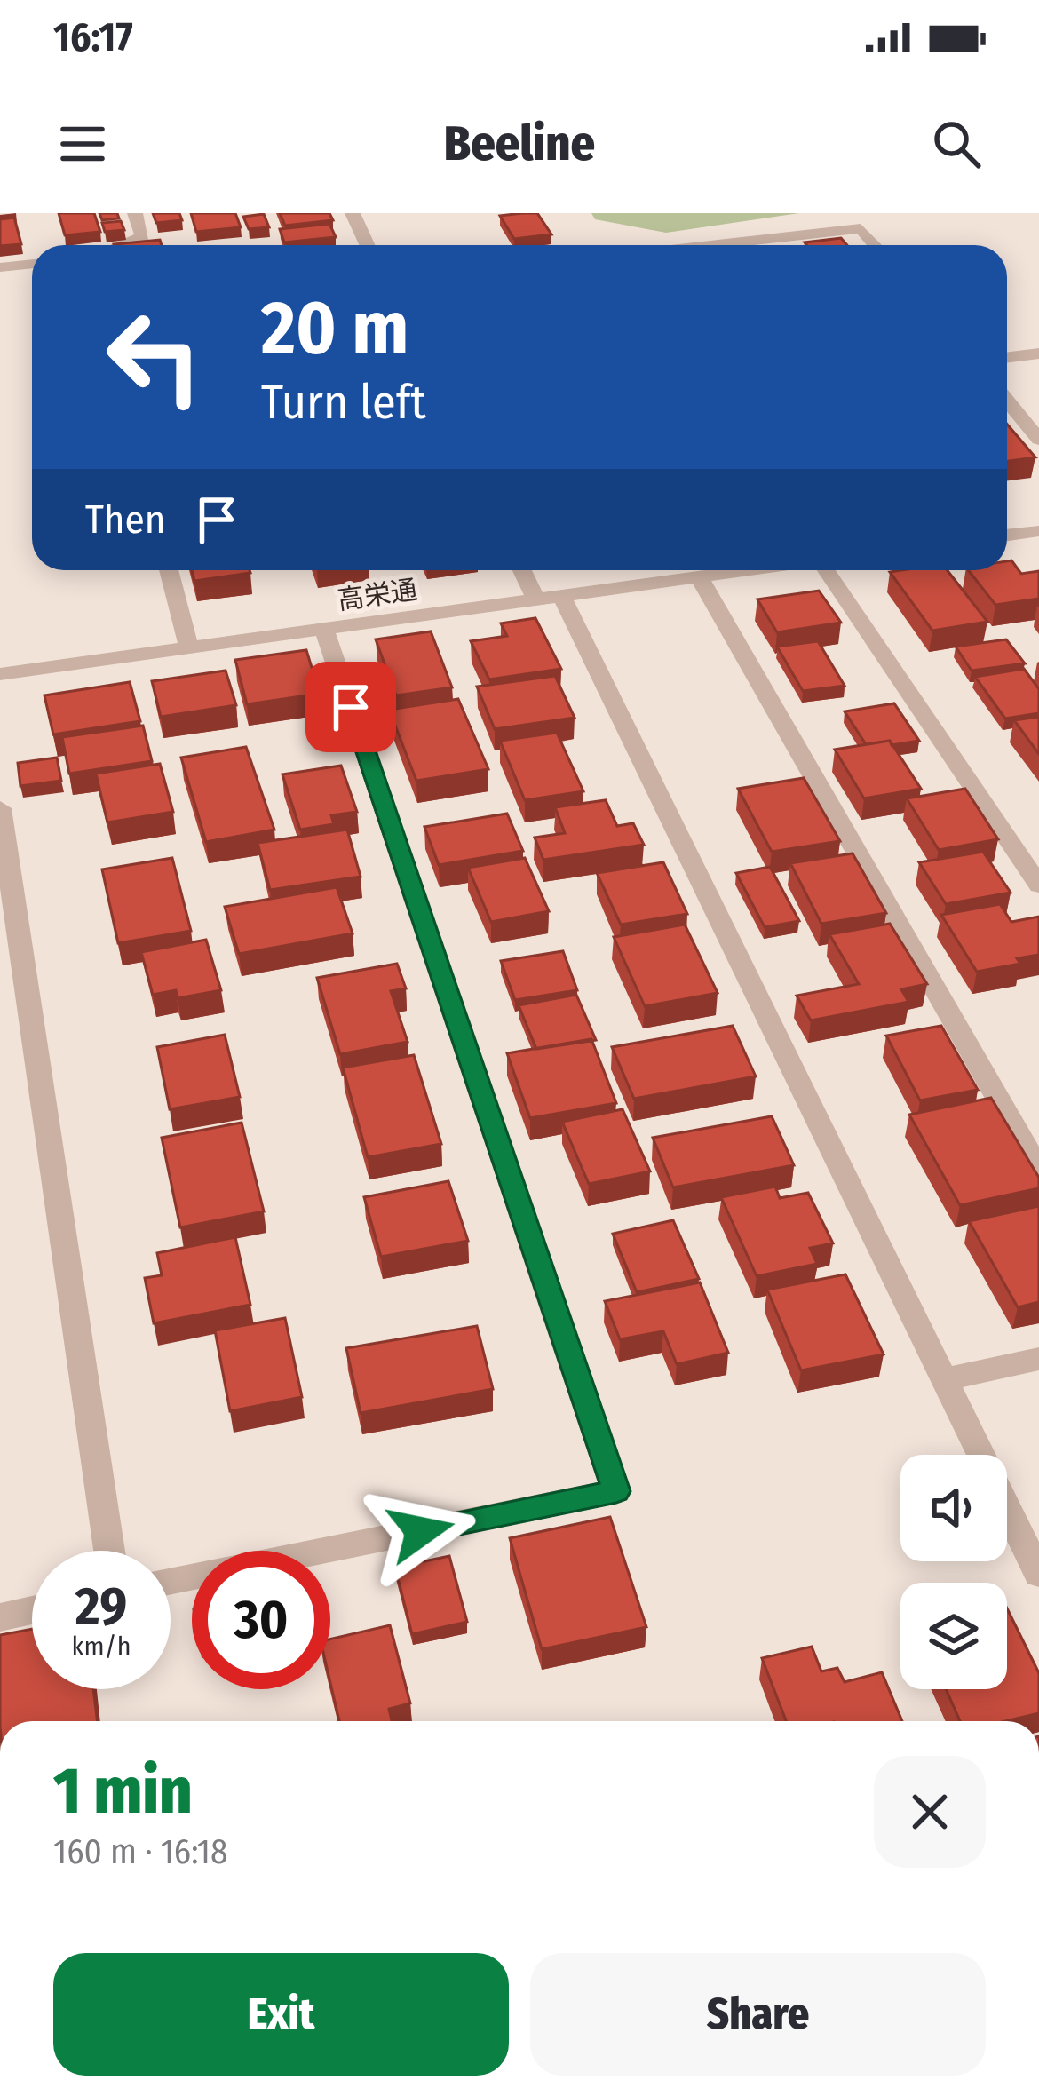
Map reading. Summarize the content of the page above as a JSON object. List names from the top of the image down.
{
  "streets": {
    "street": ["高栄通"]
  },
  "page": {
    "status": "16:17",
    "header": "Beeline",
    "turn": ["20 m", "Turn left"],
    "then": "Then",
    "speed": "29 km/h",
    "limit": "30",
    "heading": ["1 min", "160 m · 16:18"],
    "buttons": ["Exit", "Share"]
  }
}
